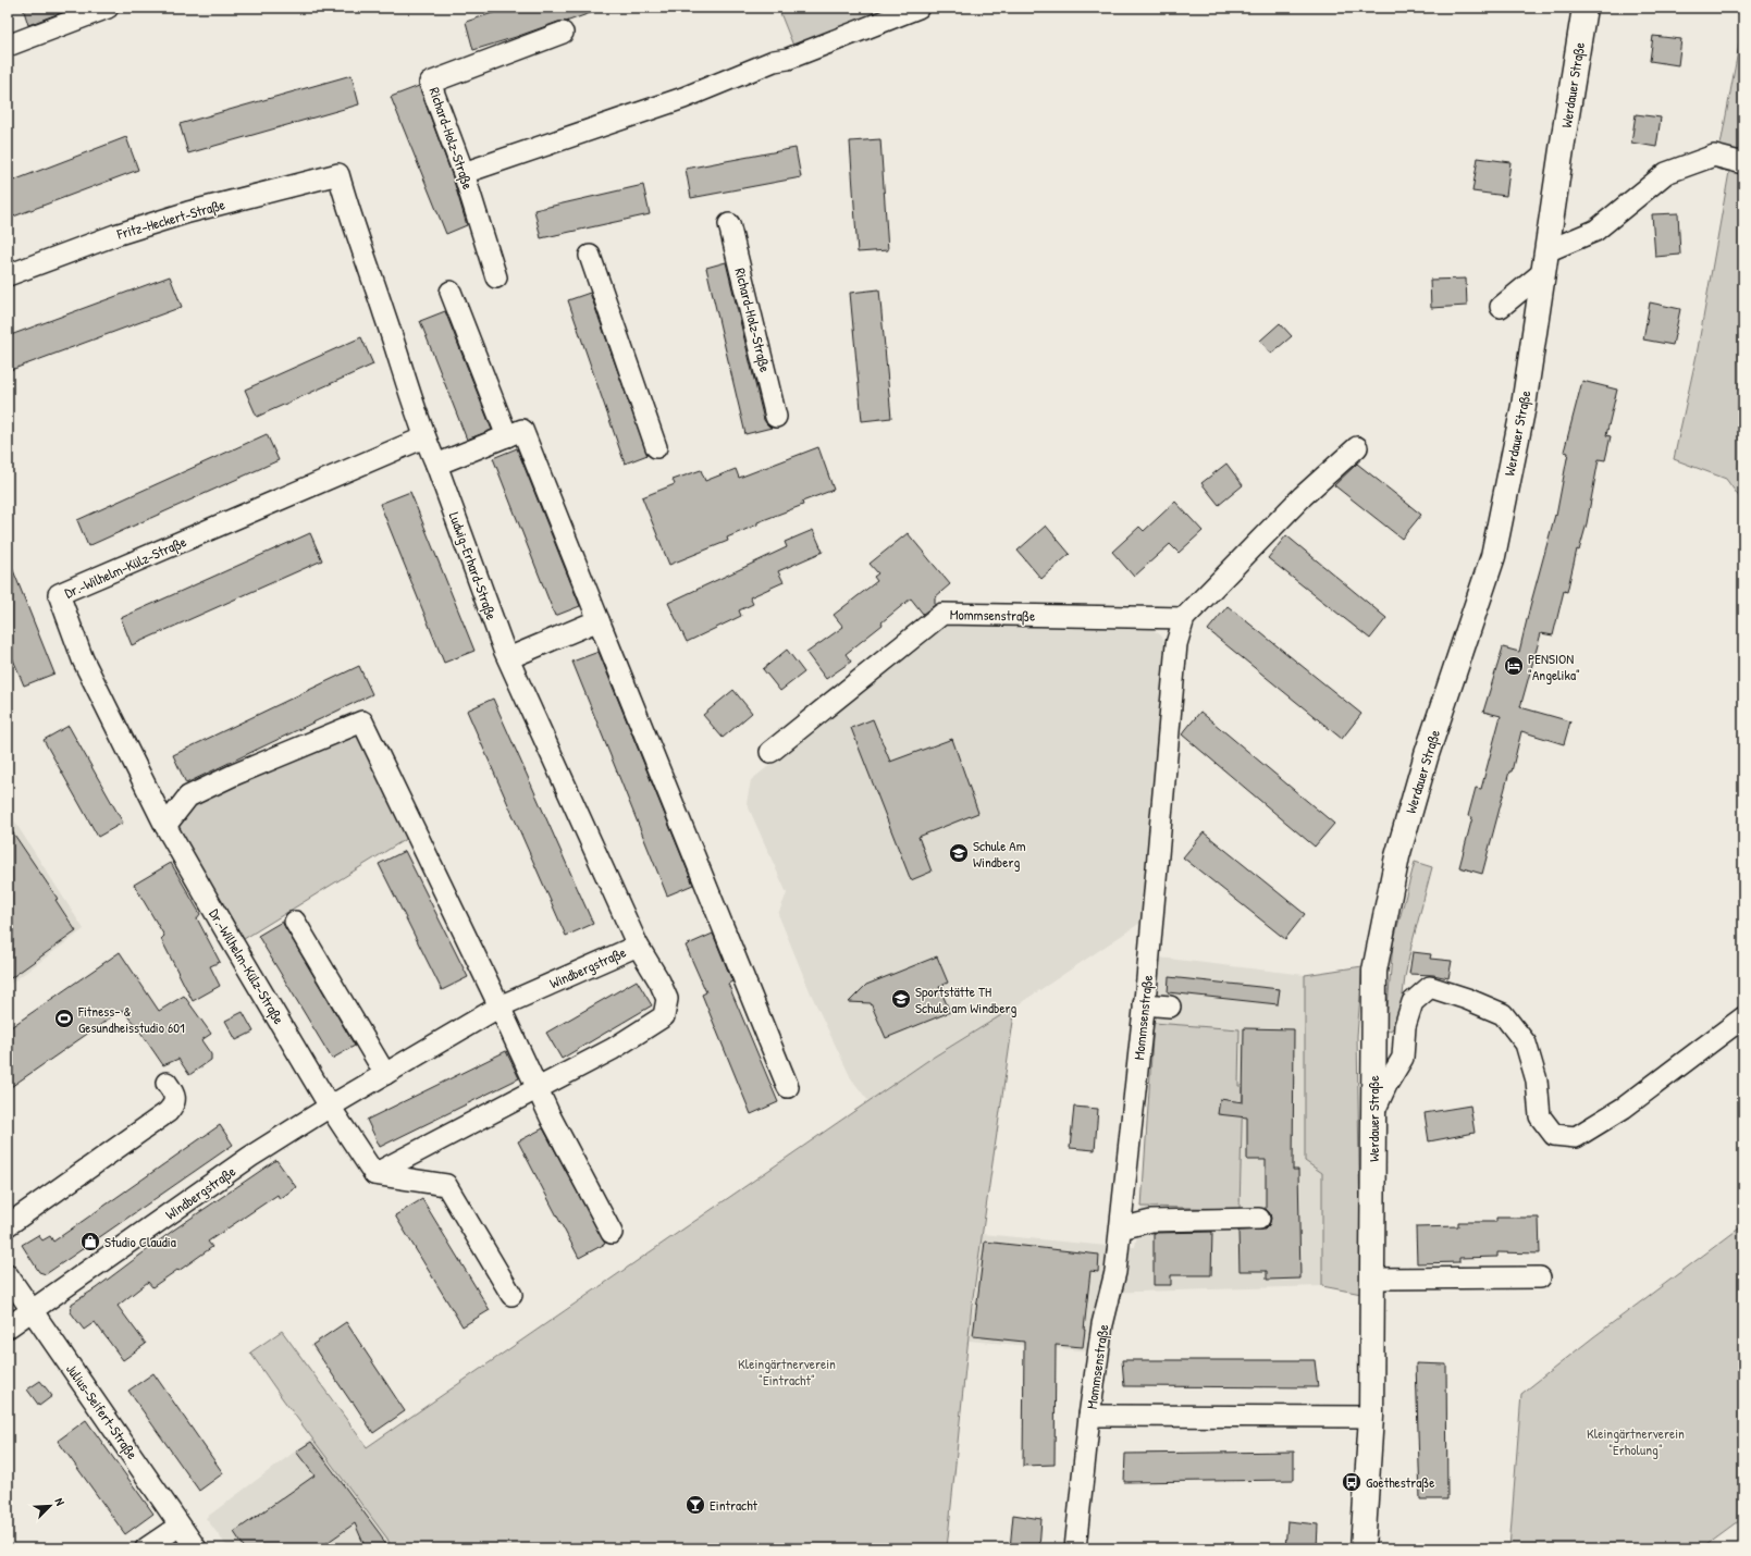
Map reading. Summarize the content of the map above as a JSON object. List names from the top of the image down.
{
  "streets": {
    "main road": ["Werdauer Straße"],
    "street": [
      "Richard-Holz-Straße",
      "Fritz-Heckert-Straße",
      "Ludwig-Erhard-Straße",
      "Dr.-Wilhelm-Külz-Straße",
      "Mommsenstraße",
      "Windbergstraße",
      "Julius-Seifert-Straße"
    ]
  },
  "crossings": [
    ["Werdauer Straße", "Mommsenstraße"],
    ["Fritz-Heckert-Straße", "Ludwig-Erhard-Straße"],
    ["Ludwig-Erhard-Straße", "Dr.-Wilhelm-Külz-Straße"],
    ["Ludwig-Erhard-Straße", "Windbergstraße"],
    ["Dr.-Wilhelm-Külz-Straße", "Windbergstraße"],
    ["Windbergstraße", "Julius-Seifert-Straße"]
  ],
  "parks": ["Kleingärtnerverein \"Eintracht\"", "Kleingärtnerverein \"Erholung\""],
  "places": {
    "hotel": ["PENSION \"Angelika\""],
    "school or university": ["Schule Am Windberg", "Sportstätte TH Schule am Windberg"],
    "sports": ["Fitness- & Gesundheisstudio 601"],
    "shop": ["Studio Claudia"],
    "bus stop": ["Goethestraße"],
    "bar": ["Eintracht"]
  },
  "north": "top right"
}
